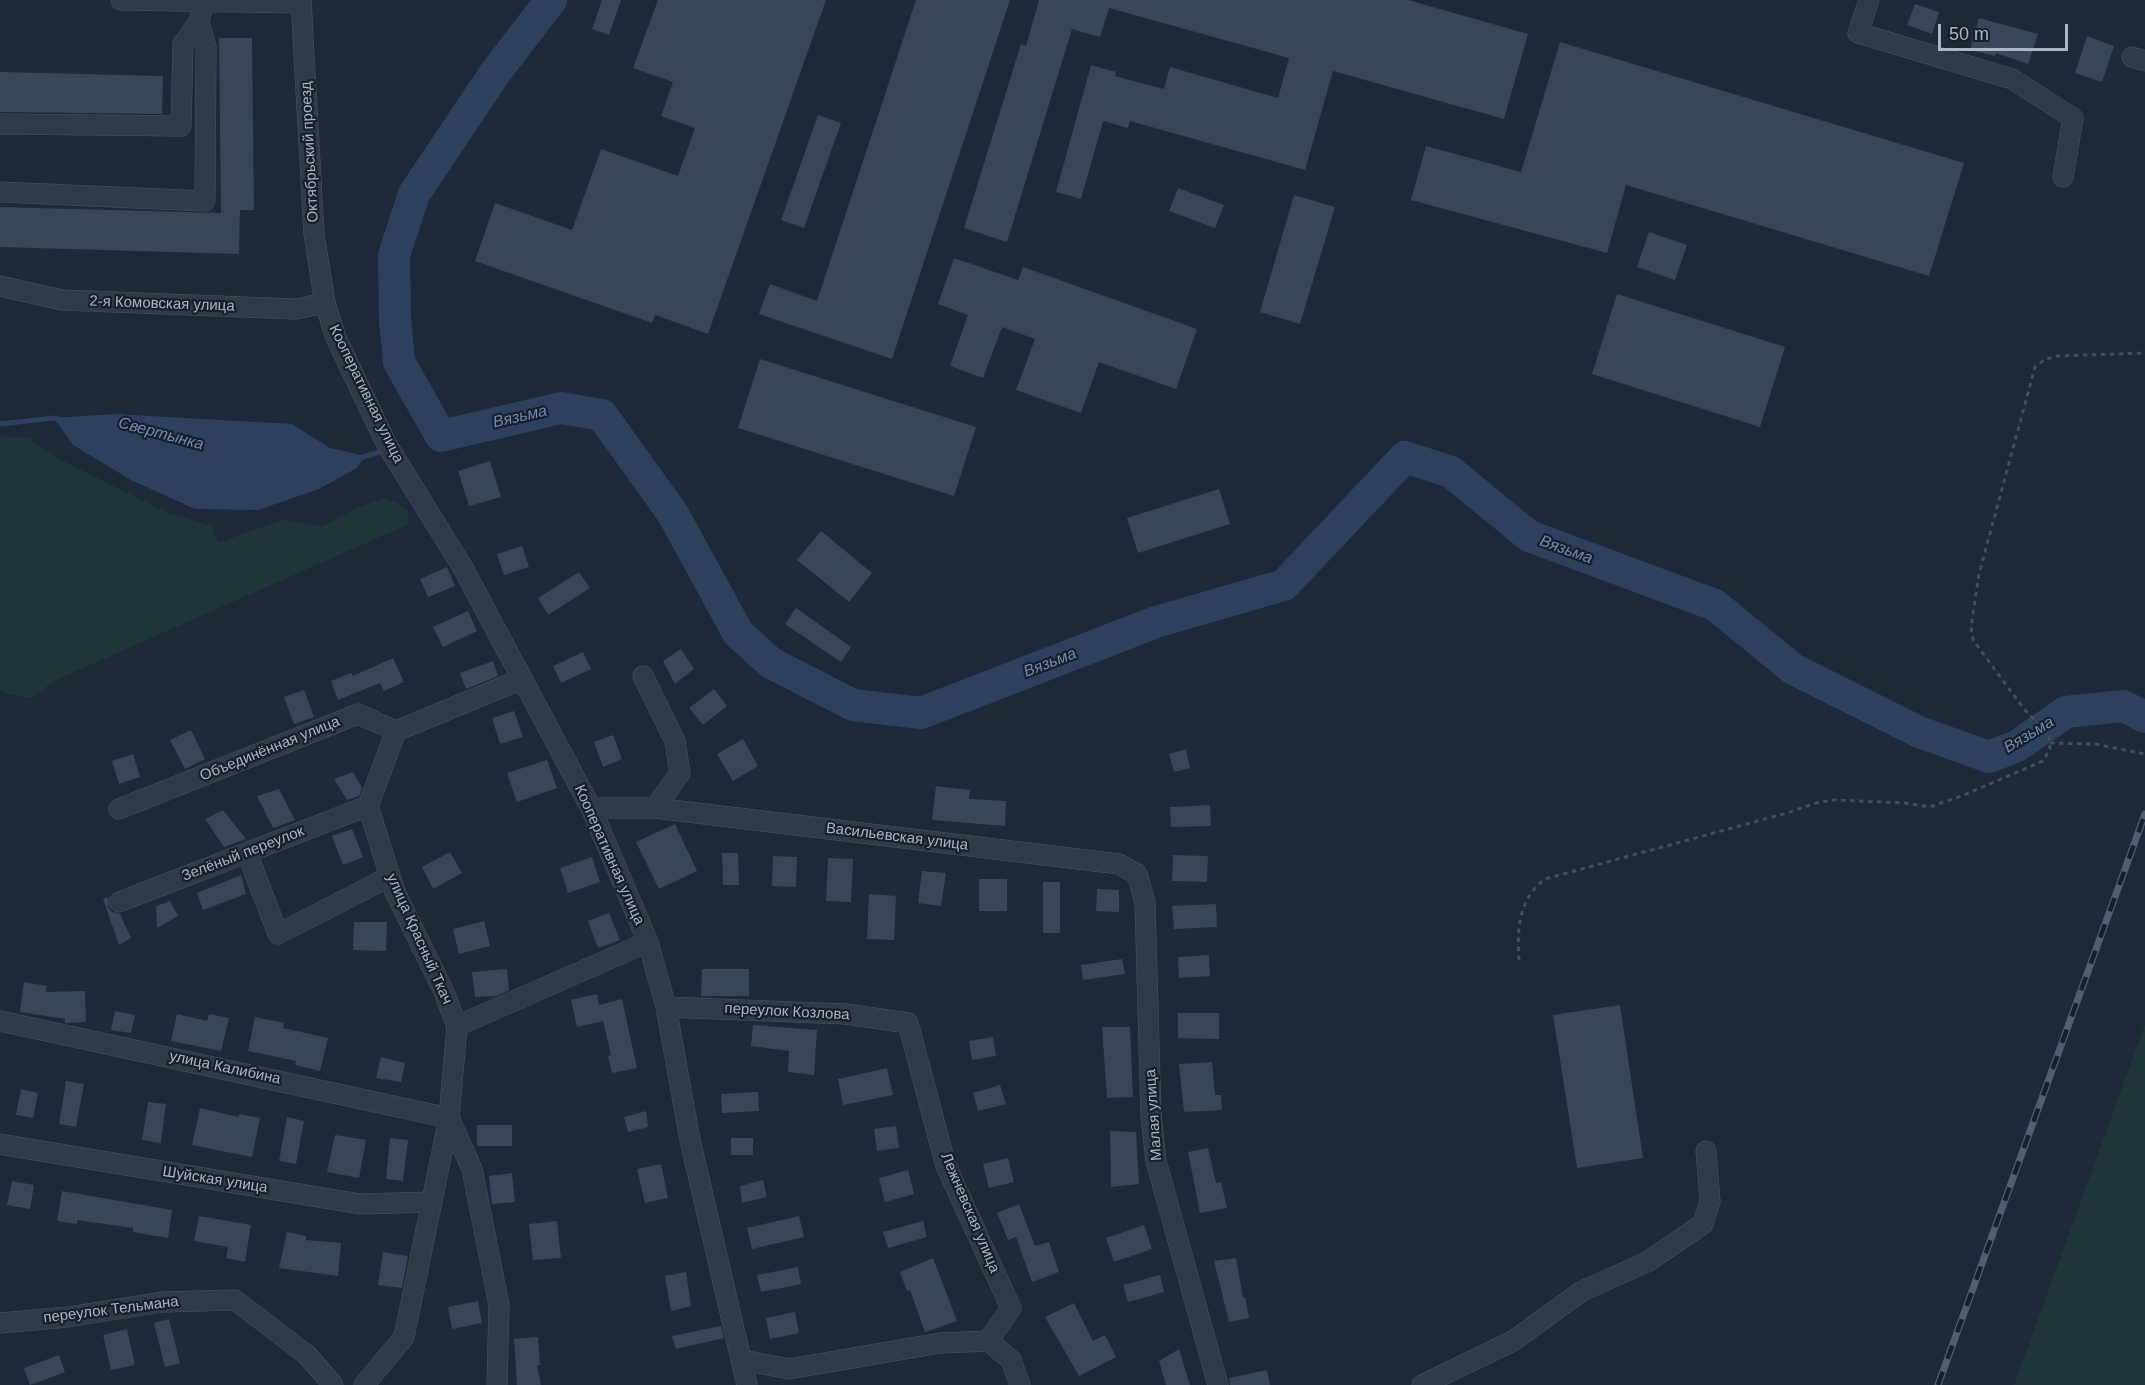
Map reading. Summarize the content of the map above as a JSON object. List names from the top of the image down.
{
  "streets": {
    "street": [
      "Октябрьский проезд",
      "2-я Комовская улица",
      "Кооперативная улица",
      "Объединённая улица",
      "Васильевская улица",
      "Зелёный переулок",
      "улица Красный Ткач",
      "переулок Козлова",
      "улица Калибина",
      "Малая улица",
      "Шуйская улица",
      "Лежневская улица",
      "переулок Тельмана"
    ]
  },
  "crossings": [
    ["Октябрьский проезд", "2-я Комовская улица"],
    ["Октябрьский проезд", "Кооперативная улица"],
    ["2-я Комовская улица", "Кооперативная улица"],
    ["Кооперативная улица", "Васильевская улица"],
    ["Кооперативная улица", "переулок Козлова"],
    ["Васильевская улица", "Малая улица"],
    ["Зелёный переулок", "улица Красный Ткач"],
    ["улица Красный Ткач", "улица Калибина"],
    ["улица Красный Ткач", "Шуйская улица"],
    ["переулок Козлова", "Лежневская улица"]
  ],
  "water": ["Вязьма", "Свертынка"],
  "scale_bar": "50 m"
}
